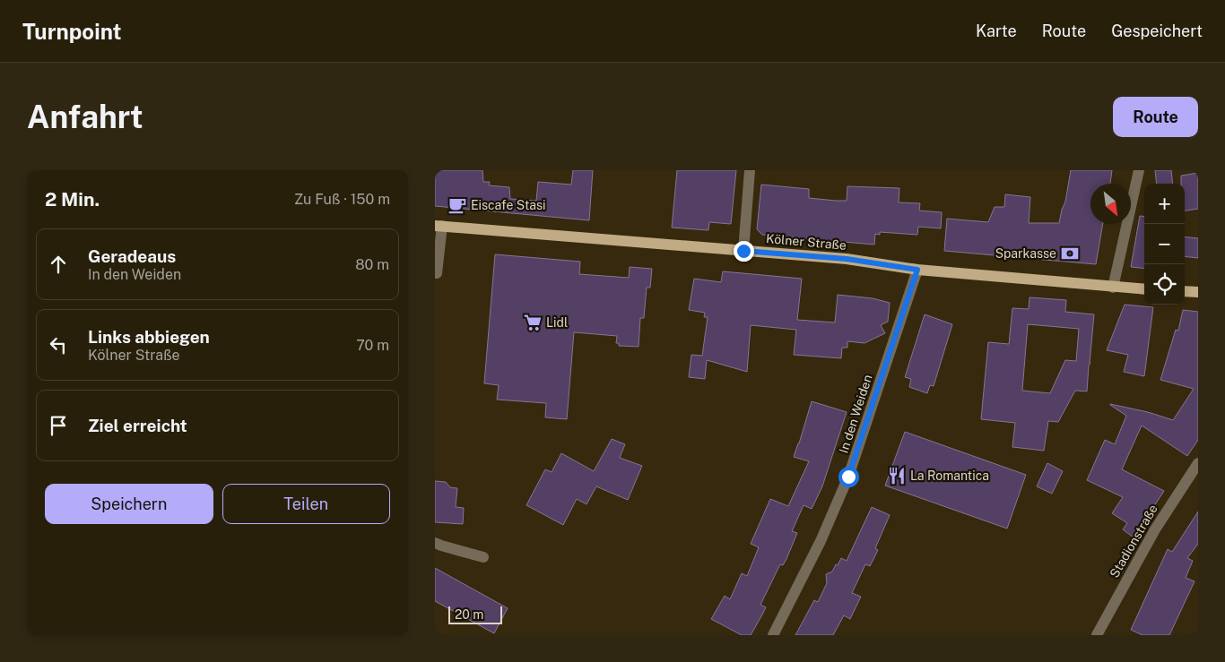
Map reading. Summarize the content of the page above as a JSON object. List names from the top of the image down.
{
  "streets": {
    "main road": ["Kölner Straße"],
    "street": ["In den Weiden", "Stadionstraße"]
  },
  "crossings": [
    ["Kölner Straße", "In den Weiden"]
  ],
  "places": {
    "cafe": ["Eiscafe Stasi"],
    "bank": ["Sparkasse"],
    "supermarket": ["Lidl"],
    "restaurant": ["La Romantica"]
  },
  "scale_bar": "20 m",
  "north": "bottom right",
  "page": {
    "header": "Turnpoint",
    "nav": ["Karte", "Route", "Gespeichert"],
    "buttons": [
      "Route",
      ["Speichern", "Teilen"]
    ],
    "title": "Anfahrt",
    "heading": ["2 Min.", "Zu Fuß · 150 m"],
    "map_buttons": ["+", "−"],
    "list": [
      ["Geradeaus", "In den Weiden", "80 m"],
      ["Links abbiegen", "Kölner Straße", "70 m"],
      "Ziel erreicht"
    ],
    "scale": "20 m"
  }
}
